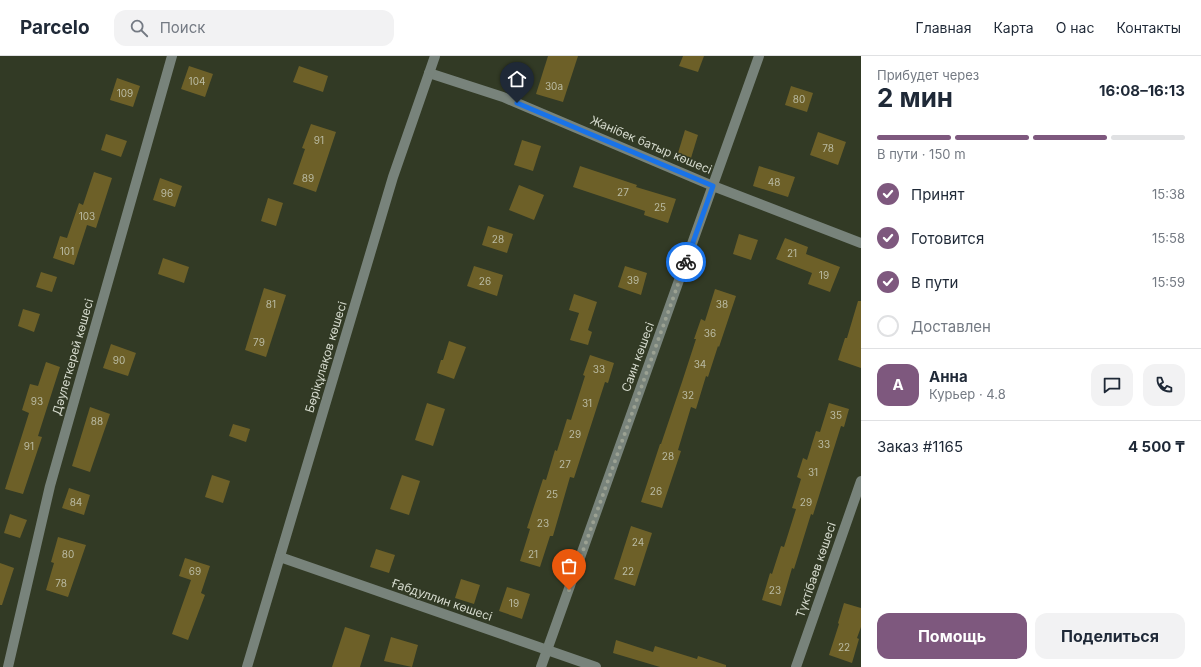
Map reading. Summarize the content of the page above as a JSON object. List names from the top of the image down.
{
  "streets": {
    "street": [
      "Жанібек батыр көшесі",
      "Дәулеткерей көшесі",
      "Бөріқұлақов көшесі",
      "Саин көшесі",
      "Түктібаев көшесі",
      "Ғабдуллин көшесі"
    ]
  },
  "crossings": [
    ["Жанібек батыр көшесі", "Бөріқұлақов көшесі"],
    ["Жанібек батыр көшесі", "Саин көшесі"],
    ["Бөріқұлақов көшесі", "Ғабдуллин көшесі"],
    ["Саин көшесі", "Ғабдуллин көшесі"]
  ],
  "house_numbers": [
    "104",
    "30а",
    "109",
    "80",
    "91",
    "78",
    "89",
    "48",
    "27",
    "96",
    "25",
    "103",
    "28",
    "101",
    "21",
    "19",
    "39",
    "26",
    "81",
    "38",
    "36",
    "79",
    "90",
    "34",
    "33",
    "32",
    "93",
    "31",
    "35",
    "88",
    "29",
    "33",
    "91",
    "28",
    "27",
    "31",
    "26",
    "25",
    "84",
    "29",
    "23",
    "24",
    "80",
    "21",
    "69",
    "22",
    "78",
    "23",
    "19",
    "22"
  ],
  "page": {
    "header": "Parcelo",
    "search": "Поиск",
    "nav": [
      "Главная",
      "Карта",
      "О нас",
      "Контакты"
    ],
    "heading": ["2 мин", "Прибудет через", "16:08–16:13"],
    "panel": [
      "Анна",
      "Курьер · 4.8",
      "Заказ #1165",
      "4 500 ₸"
    ],
    "bar": "В пути · 150 m",
    "list": [
      ["Принят", "15:38"],
      ["Готовится", "15:58"],
      ["В пути", "15:59"],
      "Доставлен"
    ],
    "round": "А",
    "buttons": ["Помощь", "Поделиться"]
  }
}
